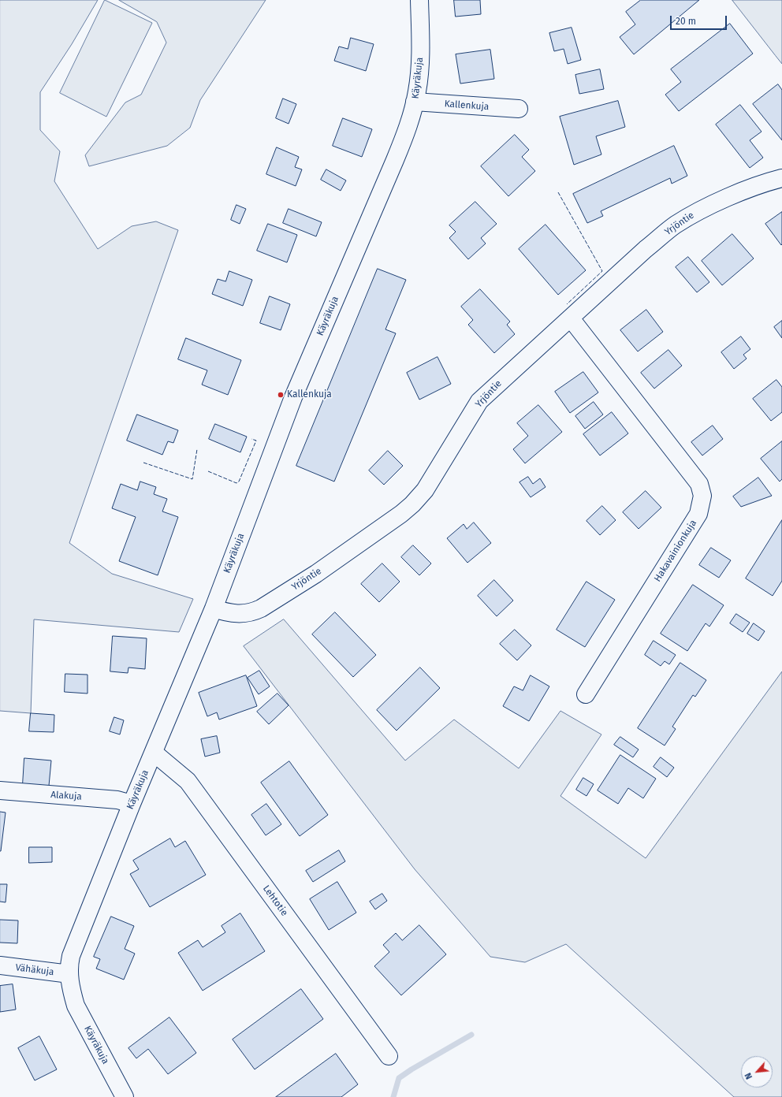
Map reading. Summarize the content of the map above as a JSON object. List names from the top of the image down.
{
  "streets": {
    "street": [
      "Käyräkuja",
      "Kallenkuja",
      "Yrjöntie",
      "Hakavainionkuja",
      "Alakuja",
      "Lehtotie",
      "Vähäkuja"
    ]
  },
  "crossings": [
    ["Käyräkuja", "Kallenkuja"],
    ["Käyräkuja", "Yrjöntie"],
    ["Käyräkuja", "Alakuja"],
    ["Käyräkuja", "Lehtotie"],
    ["Käyräkuja", "Vähäkuja"],
    ["Yrjöntie", "Hakavainionkuja"]
  ],
  "places": ["Kallenkuja"],
  "scale_bar": "20 m",
  "north": "bottom left"
}
